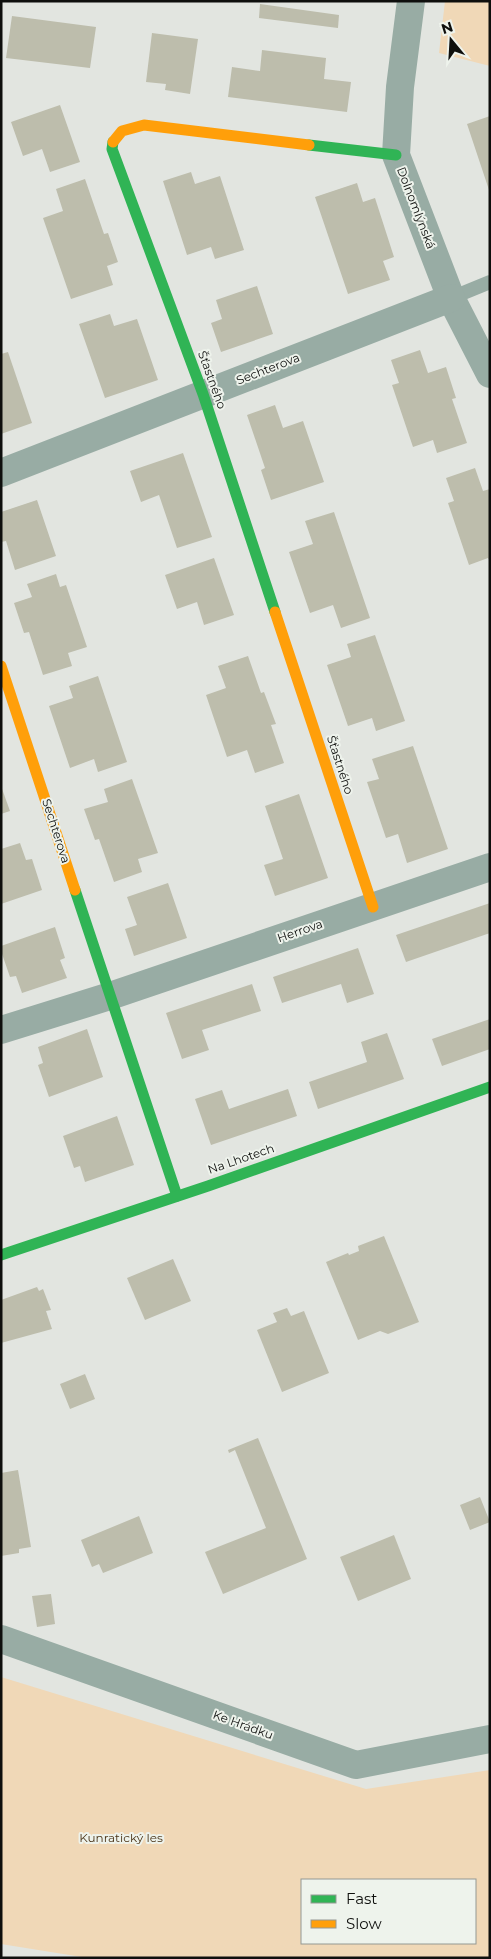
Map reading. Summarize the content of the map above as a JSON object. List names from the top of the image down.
{
  "streets": {
    "street": [
      "Dolnomlýnská",
      "Sechterova",
      "Šťastného",
      "Herrova",
      "Na Lhotech",
      "Ke Hrádku"
    ]
  },
  "crossings": [
    ["Dolnomlýnská", "Sechterova"],
    ["Dolnomlýnská", "Šťastného"],
    ["Sechterova", "Šťastného"],
    ["Sechterova", "Herrova"],
    ["Sechterova", "Na Lhotech"],
    ["Šťastného", "Herrova"]
  ],
  "parks": ["Kunratický les"],
  "legend": ["Fast", "Slow"],
  "north": "top"
}
